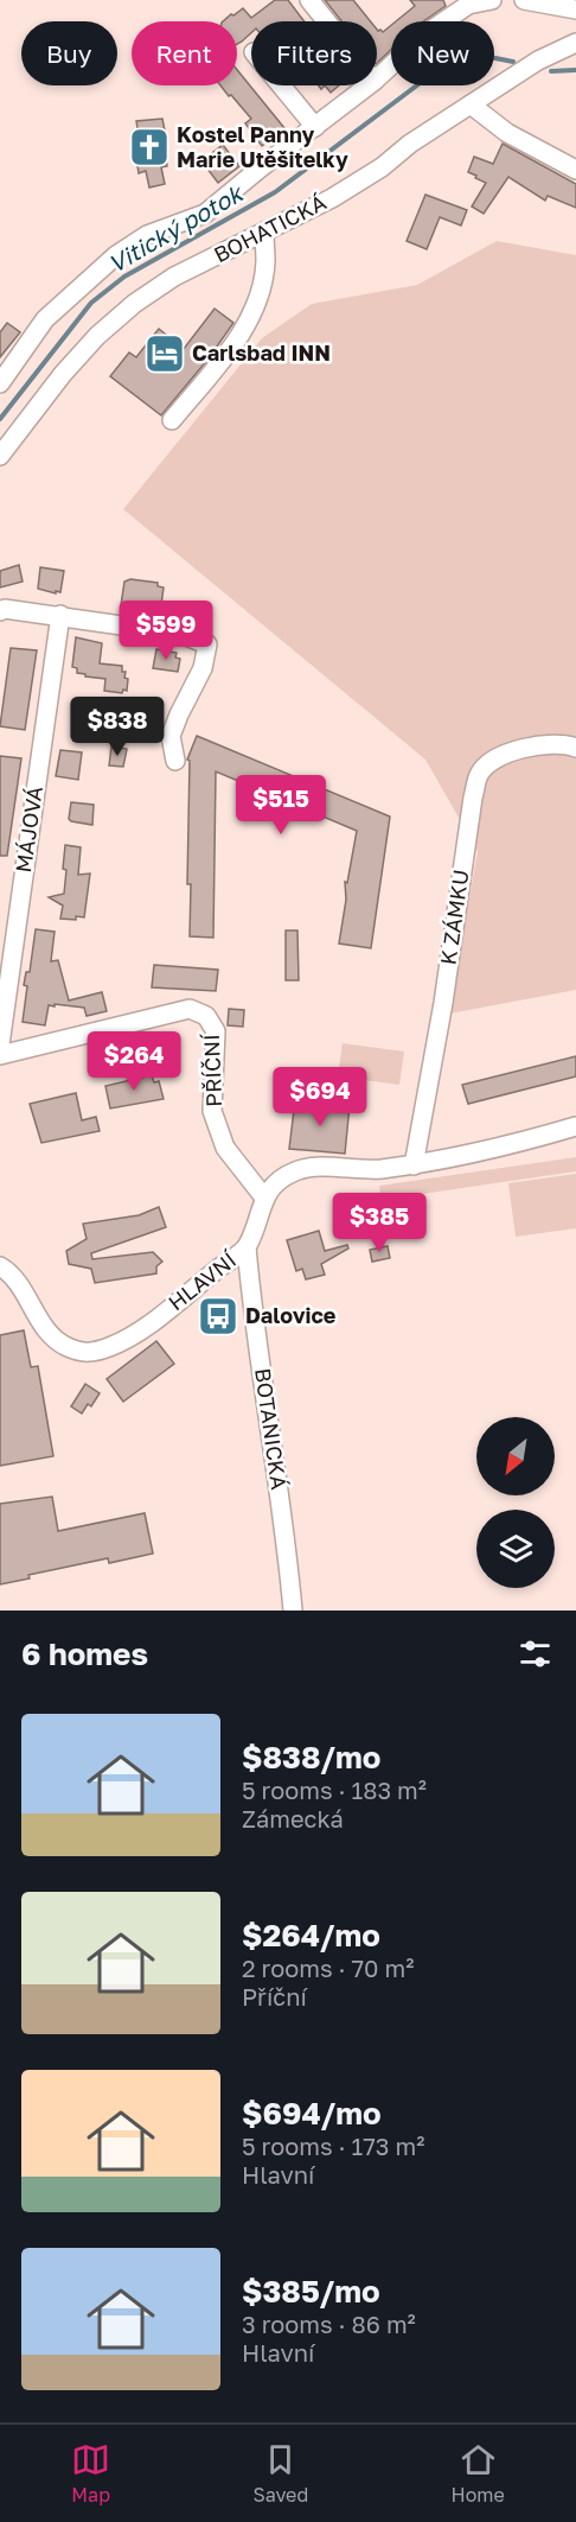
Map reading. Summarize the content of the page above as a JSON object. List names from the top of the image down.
{
  "streets": {
    "street": [
      "BOHATICKÁ",
      "MÁJOVÁ",
      "K ZÁMKU",
      "PŘÍČNÍ",
      "HLAVNÍ",
      "BOTANICKÁ"
    ]
  },
  "crossings": [
    ["K ZÁMKU", "HLAVNÍ"],
    ["PŘÍČNÍ", "HLAVNÍ"],
    ["HLAVNÍ", "BOTANICKÁ"]
  ],
  "water": ["Vitický potok"],
  "places": {
    "church": ["Kostel Panny Marie Utěšitelky"],
    "hotel": ["Carlsbad INN"],
    "bus stop": ["Dalovice"]
  },
  "north": "bottom left",
  "page": {
    "chip": [
      "Buy",
      "Rent",
      "Filters",
      "New"
    ],
    "price": [
      "$599",
      "$838",
      "$515",
      "$264",
      "$694",
      "$385"
    ],
    "heading": "6 homes",
    "list": [
      {
        "name": "$838/mo",
        "note": "5 rooms · 183 m² · Zámecká"
      },
      {
        "name": "$264/mo",
        "note": "2 rooms · 70 m² · Příční"
      },
      {
        "name": "$694/mo",
        "note": "5 rooms · 173 m² · Hlavní"
      },
      {
        "name": "$385/mo",
        "note": "3 rooms · 86 m² · Hlavní"
      }
    ],
    "tabs": ["Map", "Saved", "Home"]
  }
}
